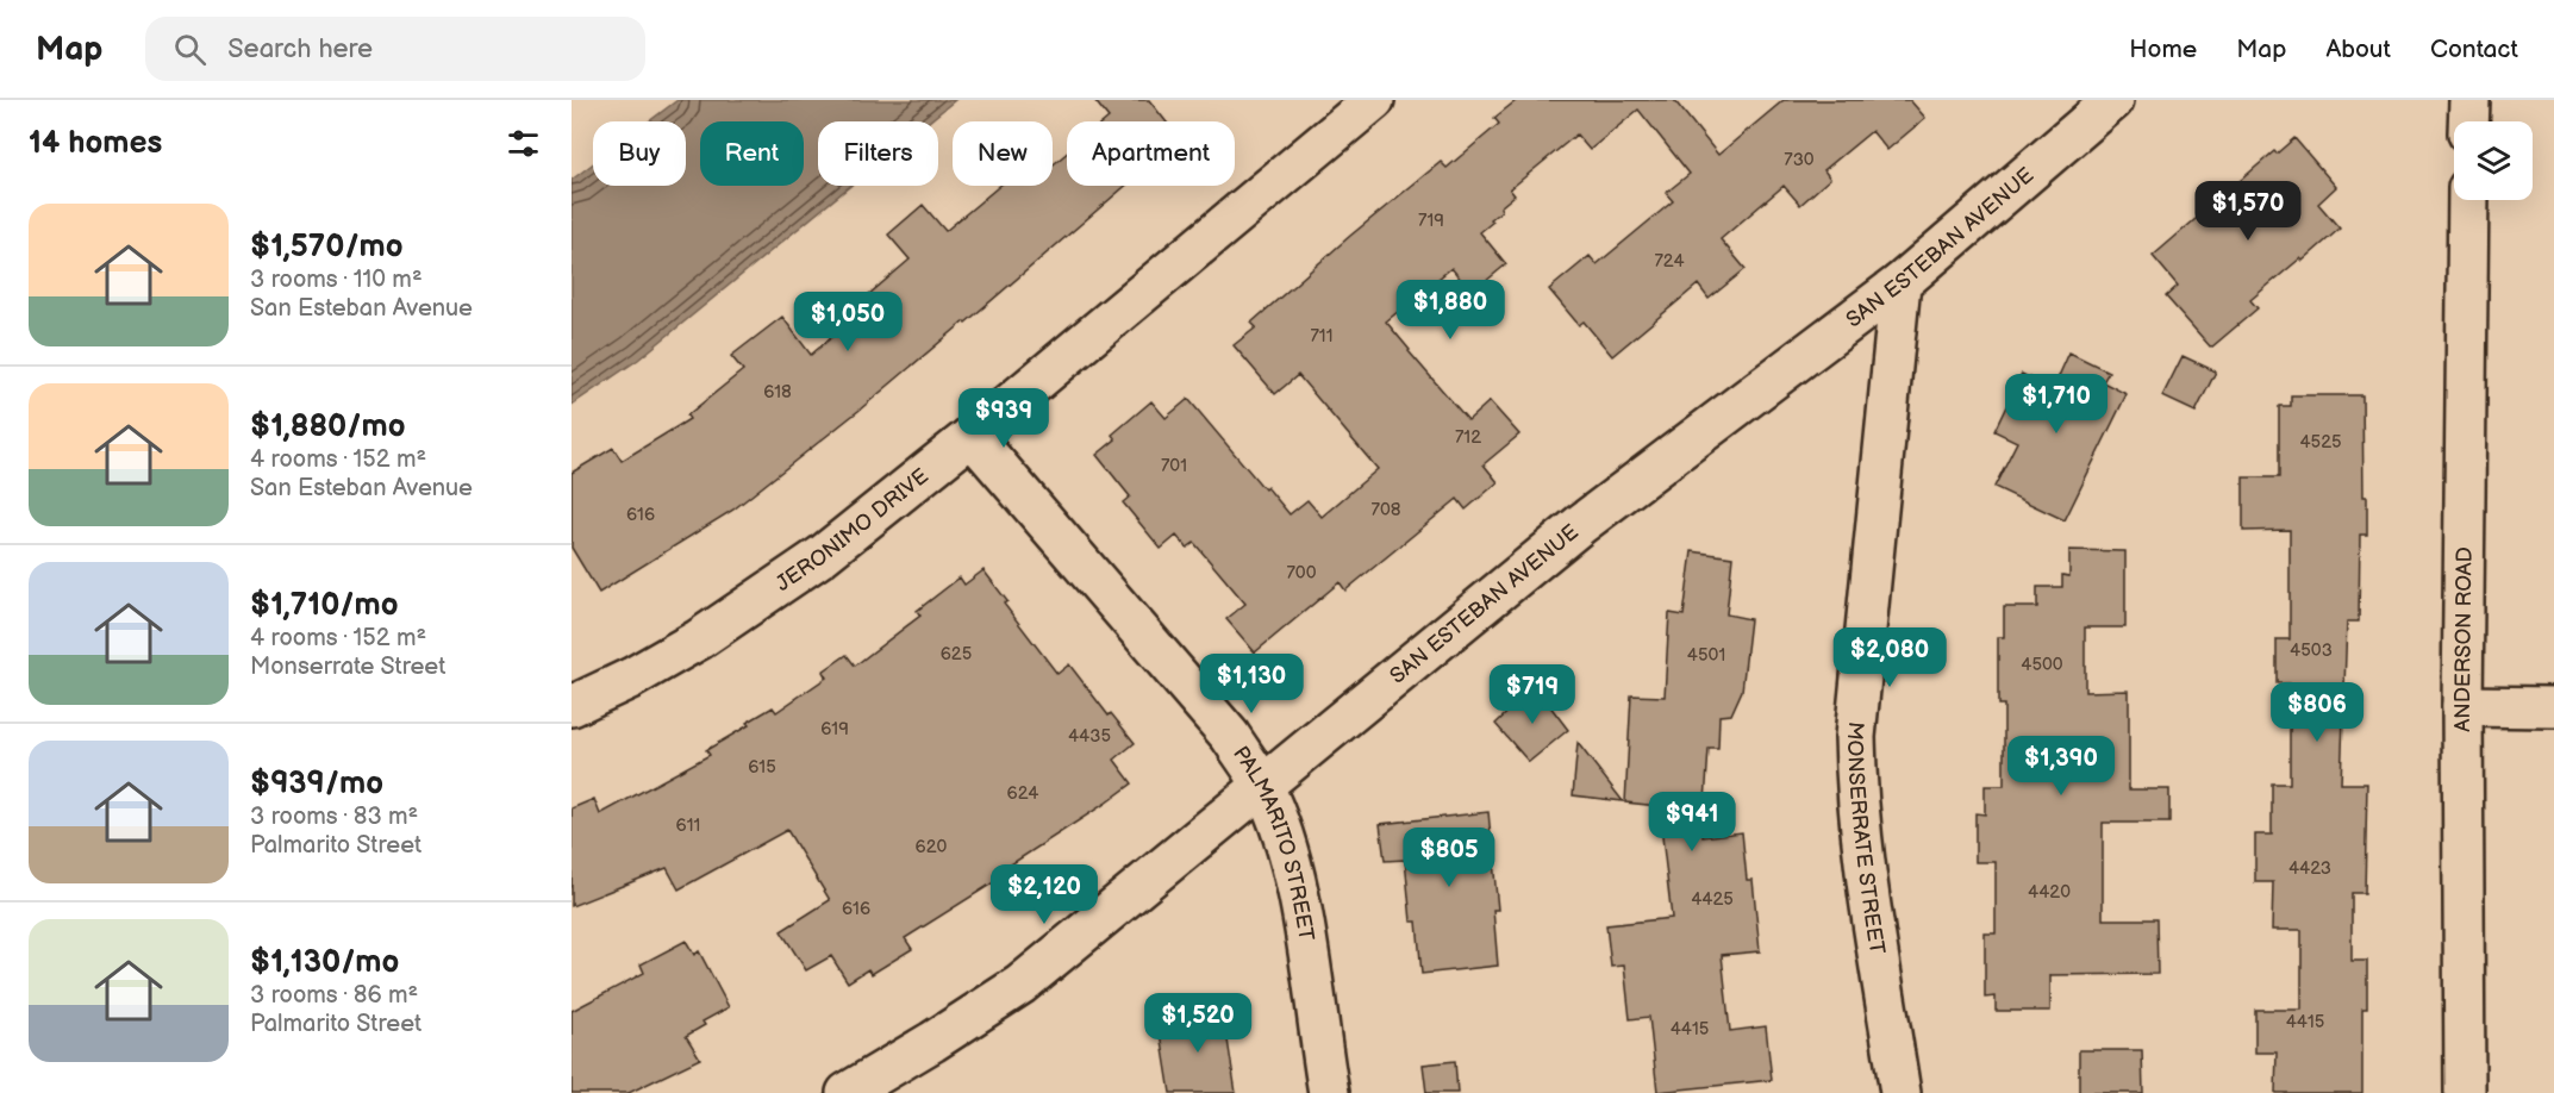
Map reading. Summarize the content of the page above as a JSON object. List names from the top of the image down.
{
  "streets": {
    "street": [
      "SAN ESTEBAN AVENUE",
      "JERONIMO DRIVE",
      "ANDERSON ROAD",
      "MONSERRATE STREET",
      "PALMARITO STREET"
    ]
  },
  "crossings": [
    ["SAN ESTEBAN AVENUE", "MONSERRATE STREET"],
    ["SAN ESTEBAN AVENUE", "PALMARITO STREET"],
    ["JERONIMO DRIVE", "PALMARITO STREET"]
  ],
  "house_numbers": [
    "730",
    "719",
    "724",
    "711",
    "618",
    "712",
    "4525",
    "701",
    "708",
    "616",
    "700",
    "4503",
    "625",
    "4501",
    "4500",
    "619",
    "4435",
    "615",
    "624",
    "611",
    "620",
    "4423",
    "4420",
    "4425",
    "616",
    "4415",
    "4415"
  ],
  "page": {
    "header": "Map",
    "search": "Search here",
    "nav": [
      "Home",
      "Map",
      "About",
      "Contact"
    ],
    "heading": "14 homes",
    "chip": [
      "Buy",
      "Rent",
      "Filters",
      "New",
      "Apartment"
    ],
    "price": [
      "$1,570",
      "$1,880",
      "$1,050",
      "$1,710",
      "$939",
      "$2,080",
      "$1,130",
      "$719",
      "$806",
      "$1,390",
      "$941",
      "$805",
      "$2,120",
      "$1,520"
    ],
    "list": [
      {
        "name": "$1,570/mo",
        "note": "3 rooms · 110 m² · San Esteban Avenue"
      },
      {
        "name": "$1,880/mo",
        "note": "4 rooms · 152 m² · San Esteban Avenue"
      },
      {
        "name": "$1,710/mo",
        "note": "4 rooms · 152 m² · Monserrate Street"
      },
      {
        "name": "$939/mo",
        "note": "3 rooms · 83 m² · Palmarito Street"
      },
      {
        "name": "$1,130/mo",
        "note": "3 rooms · 86 m² · Palmarito Street"
      }
    ]
  }
}
